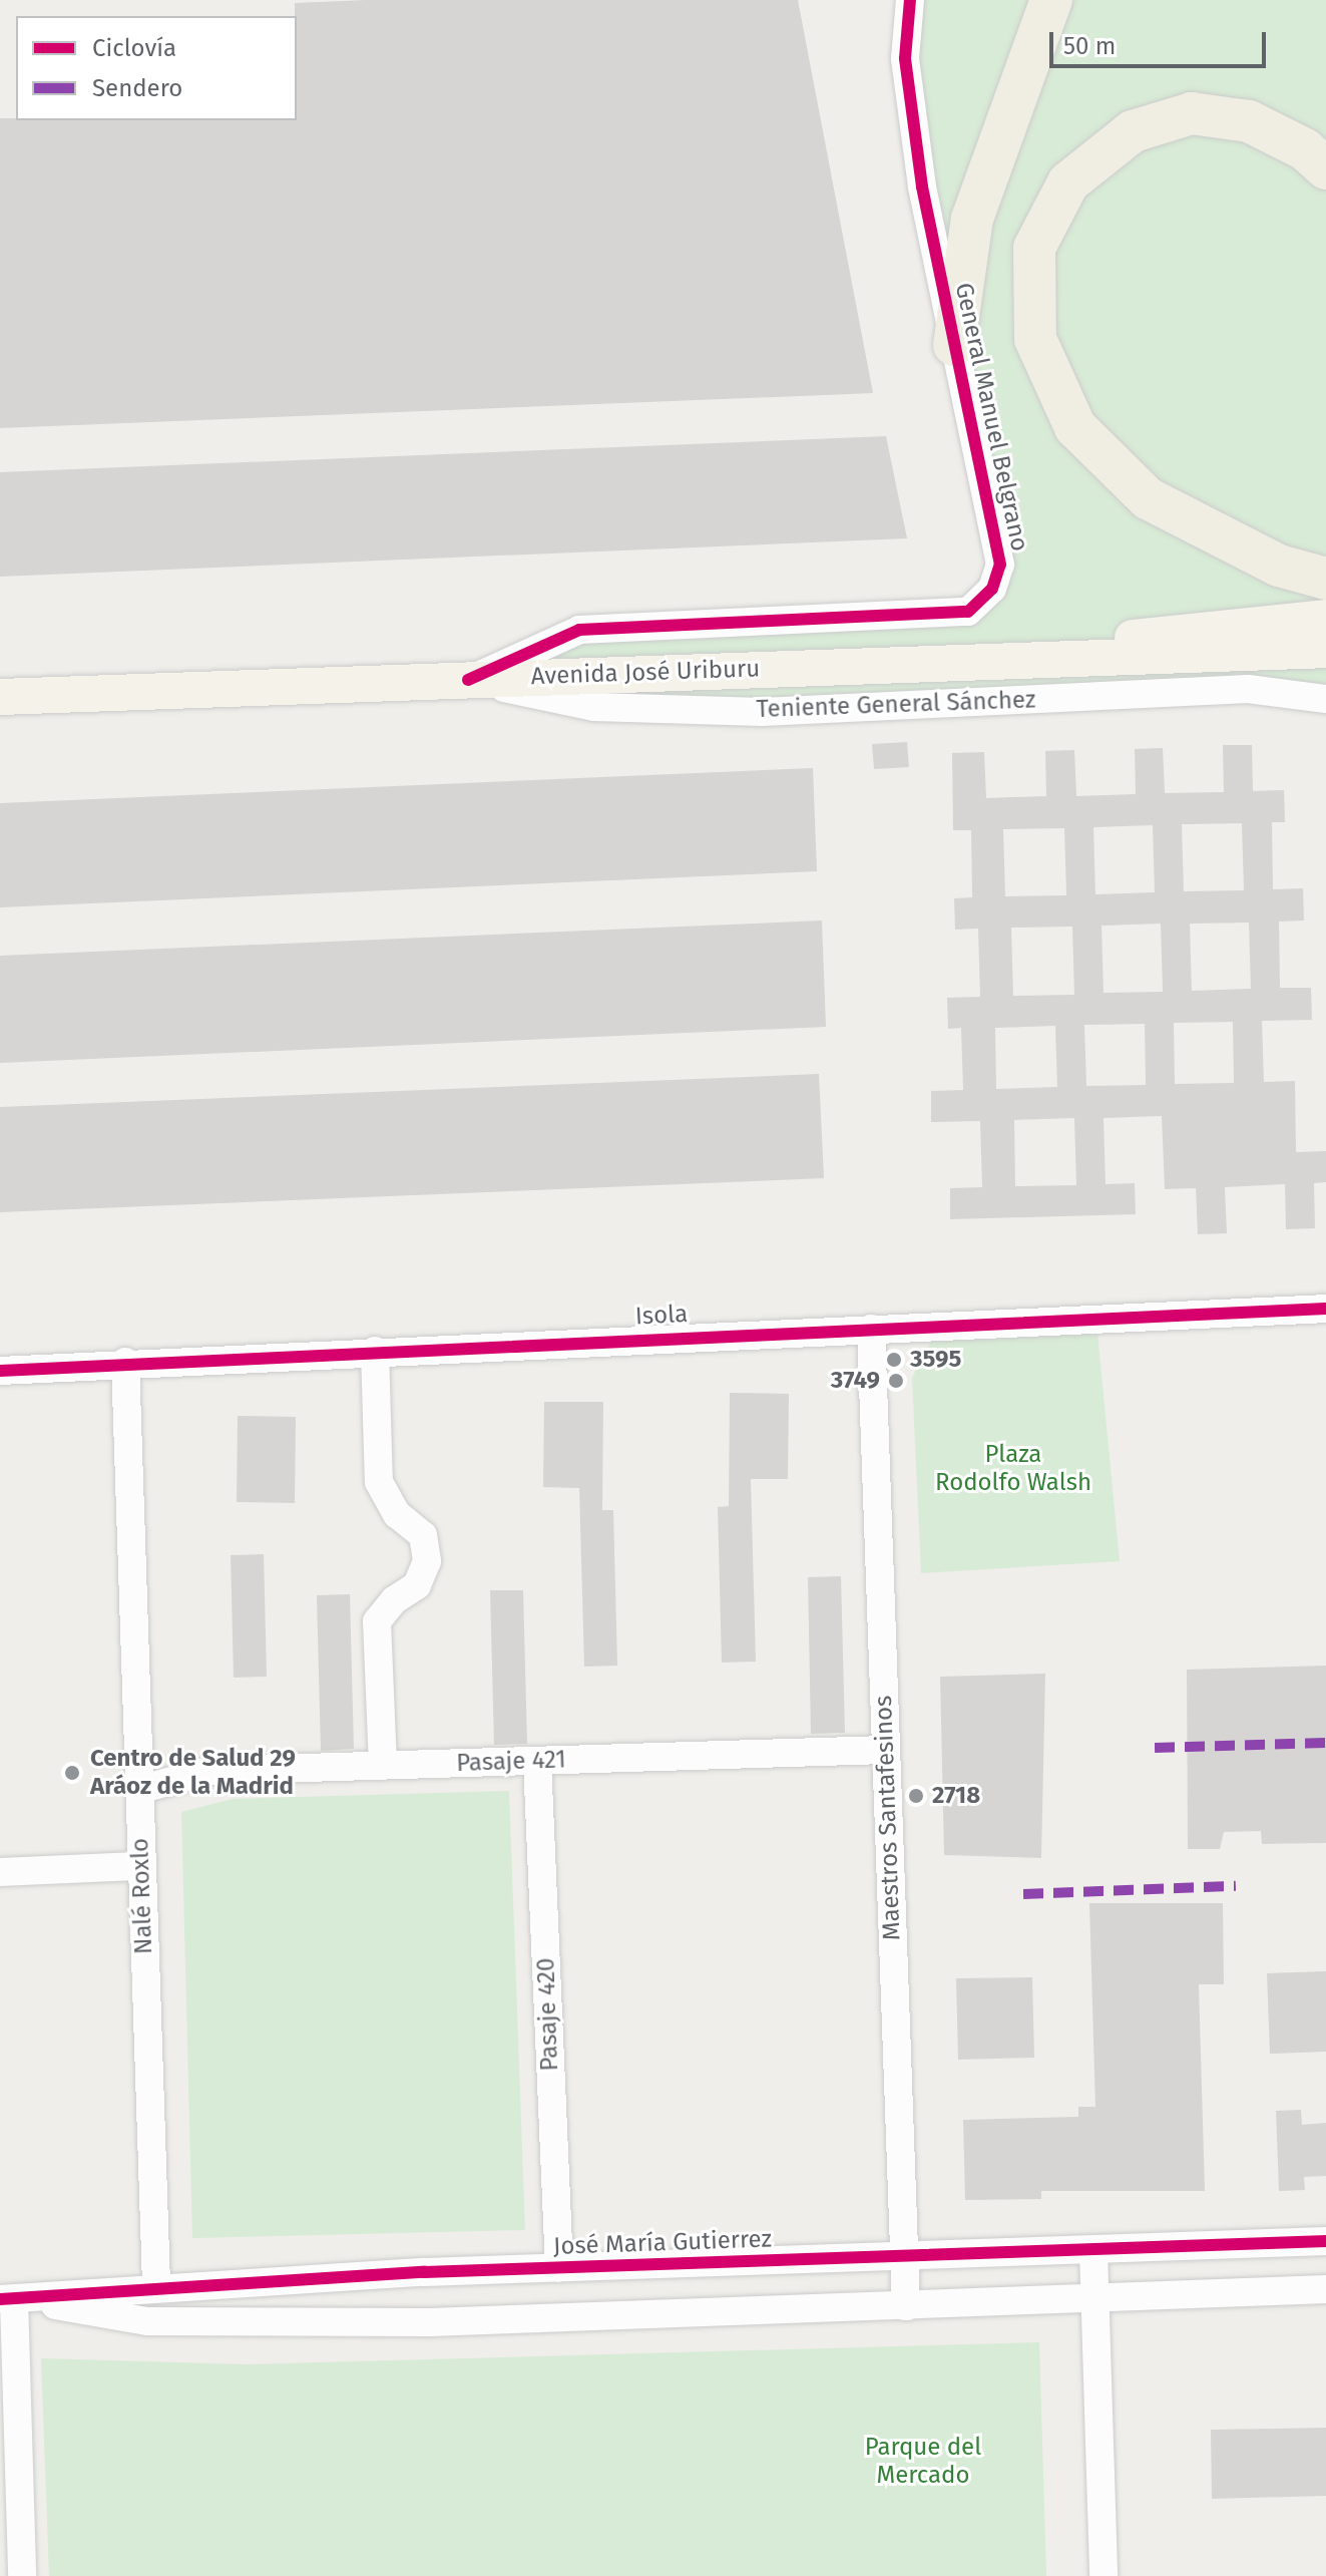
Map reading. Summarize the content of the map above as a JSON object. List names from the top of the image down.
{
  "streets": {
    "main road": ["Avenida José Uriburu"],
    "street": [
      "General Manuel Belgrano",
      "Teniente General Sánchez",
      "Isola",
      "Pasaje 421",
      "Maestros Santafesinos",
      "Nalé Roxlo",
      "Pasaje 420",
      "José María Gutierrez"
    ]
  },
  "crossings": [
    ["General Manuel Belgrano", "Avenida José Uriburu"],
    ["General Manuel Belgrano", "Teniente General Sánchez"],
    ["Avenida José Uriburu", "Teniente General Sánchez"],
    ["Isola", "Maestros Santafesinos"],
    ["Isola", "Nalé Roxlo"],
    ["Pasaje 421", "Maestros Santafesinos"],
    ["Pasaje 421", "Nalé Roxlo"],
    ["Pasaje 421", "Pasaje 420"],
    ["Maestros Santafesinos", "José María Gutierrez"],
    ["Nalé Roxlo", "José María Gutierrez"],
    ["Pasaje 420", "José María Gutierrez"]
  ],
  "parks": ["Plaza Rodolfo Walsh", "Parque del Mercado"],
  "places": [
    "3595",
    "3749",
    "Centro de Salud 29 Aráoz de la Madrid",
    "2718"
  ],
  "legend": ["Ciclovía", "Sendero"],
  "scale_bar": "50 m"
}
